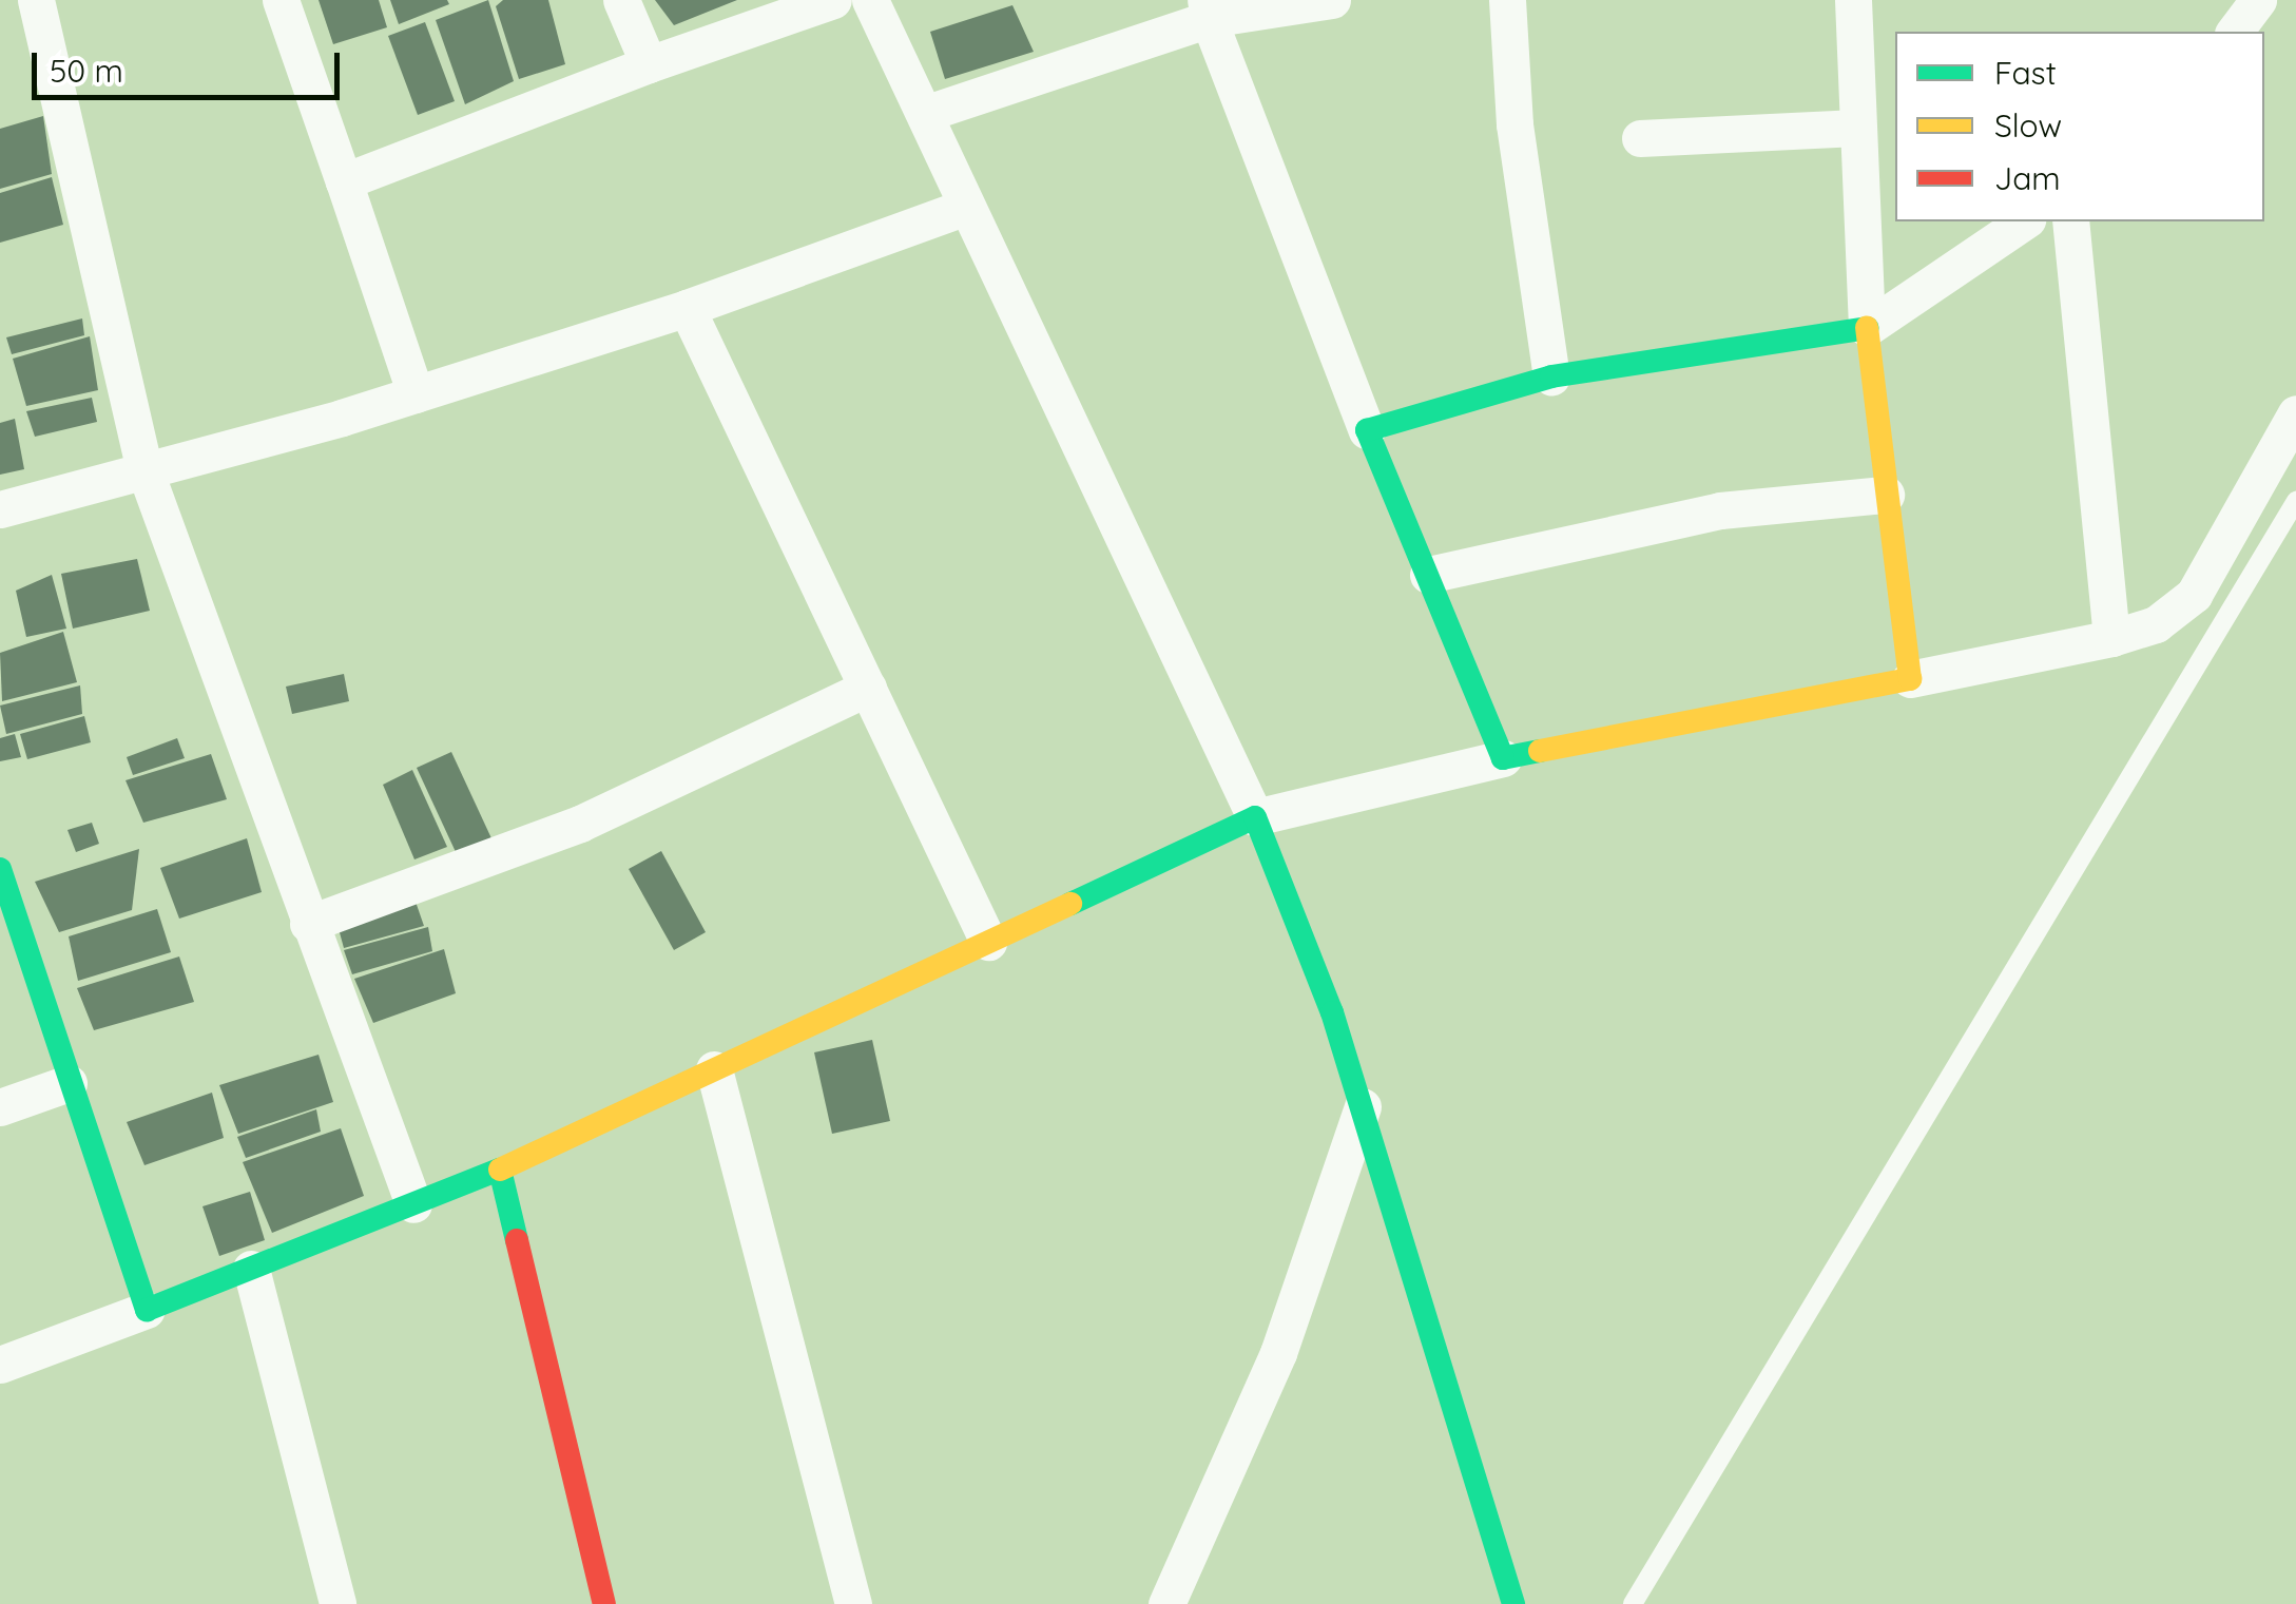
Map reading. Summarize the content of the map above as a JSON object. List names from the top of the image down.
{
  "legend": ["Fast", "Slow", "Jam"],
  "scale_bar": "50 m"
}
